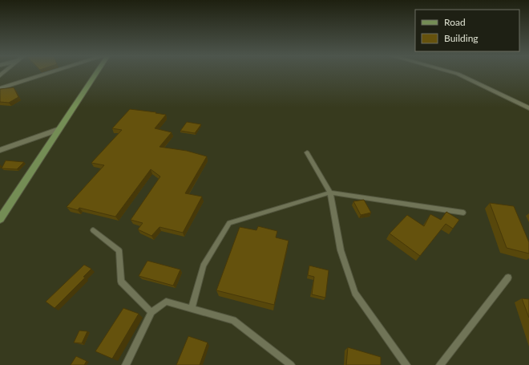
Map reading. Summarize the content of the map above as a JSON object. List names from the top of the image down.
{
  "legend": ["Road", "Building"]
}
